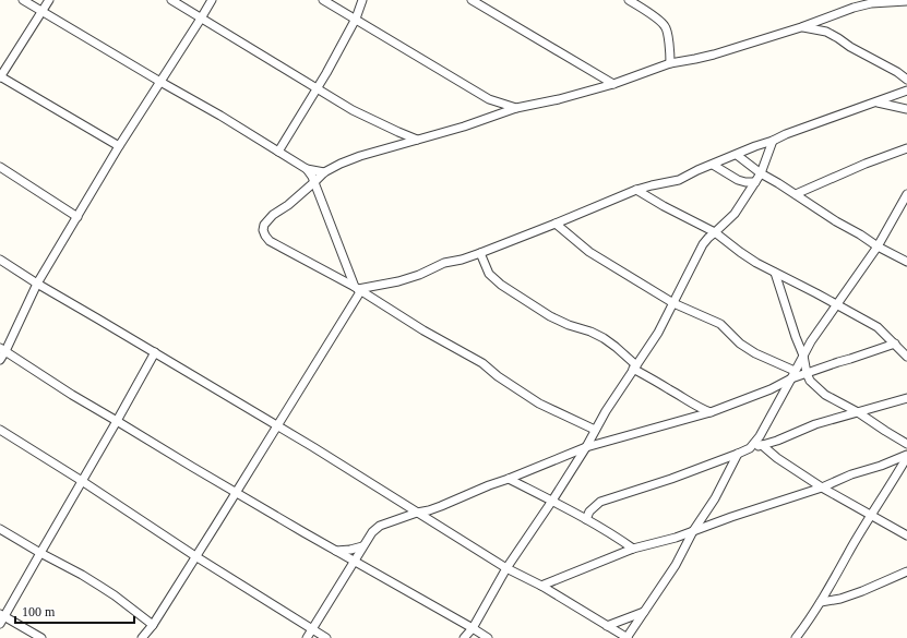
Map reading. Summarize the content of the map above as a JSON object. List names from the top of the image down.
{
  "scale_bar": "100 m"
}
